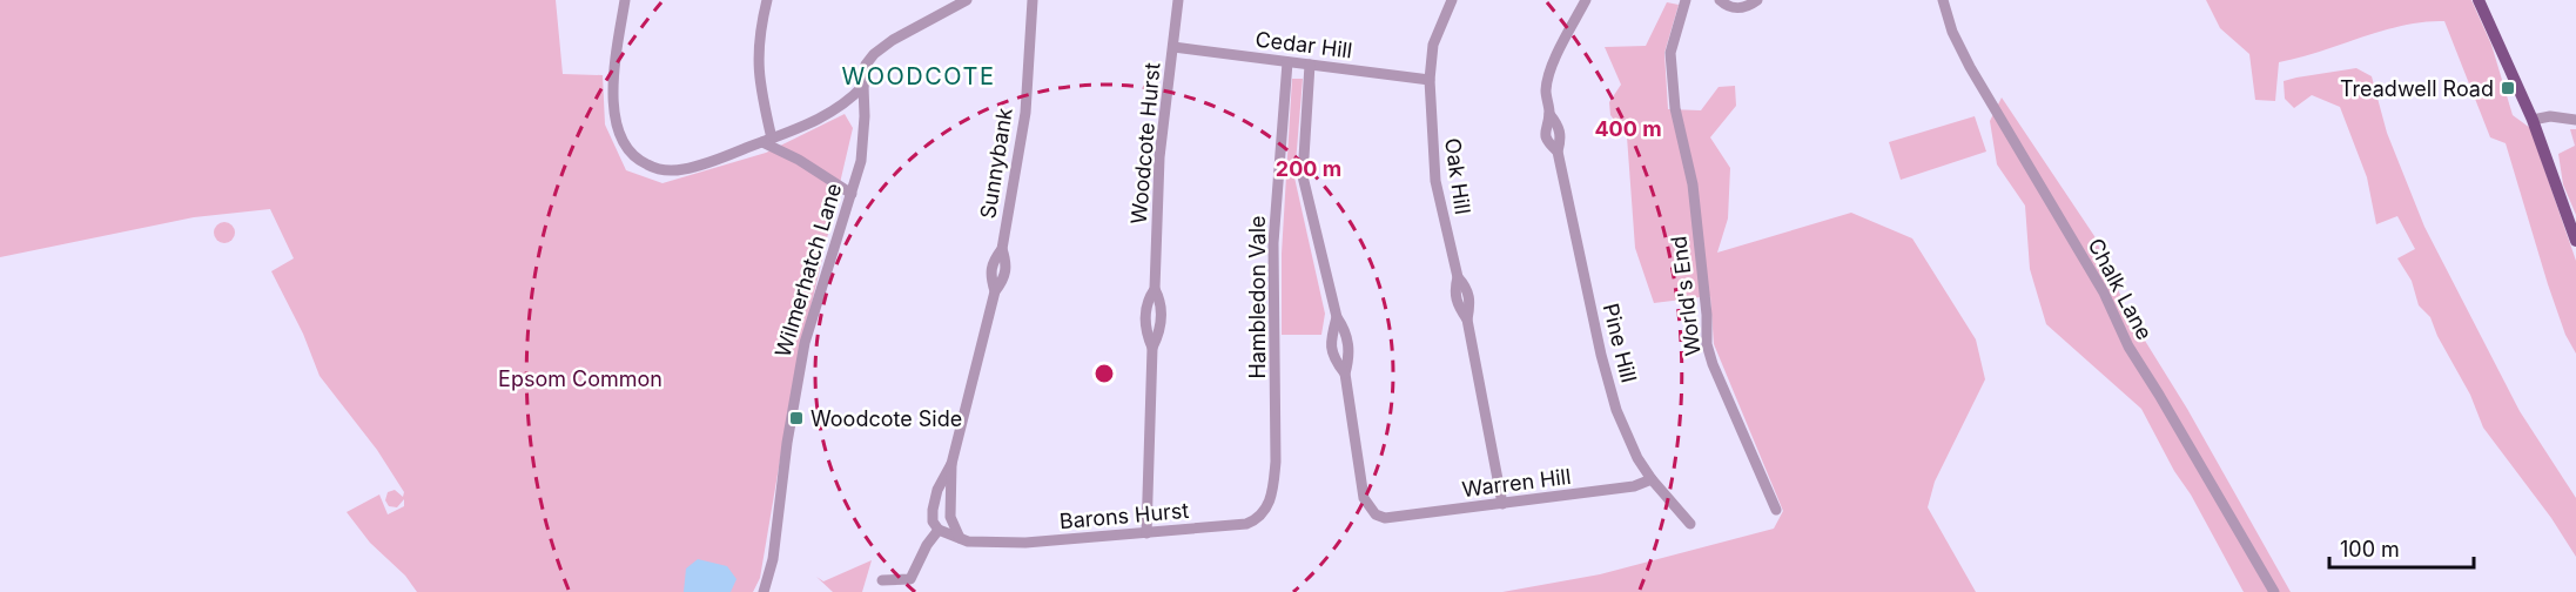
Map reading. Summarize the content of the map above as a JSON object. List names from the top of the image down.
{
  "streets": {
    "street": [
      "Cedar Hill",
      "Woodcote Hurst",
      "Sunnybank",
      "Oak Hill",
      "Wilmerhatch Lane",
      "Chalk Lane",
      "World's End",
      "Hambledon Vale",
      "Pine Hill",
      "Warren Hill",
      "Barons Hurst"
    ]
  },
  "crossings": [
    ["Cedar Hill", "Woodcote Hurst"],
    ["Cedar Hill", "Oak Hill"],
    ["Cedar Hill", "Hambledon Vale"],
    ["Woodcote Hurst", "Barons Hurst"],
    ["Sunnybank", "Barons Hurst"],
    ["Oak Hill", "Warren Hill"],
    ["Hambledon Vale", "Barons Hurst"],
    ["Pine Hill", "Warren Hill"]
  ],
  "districts": ["WOODCOTE"],
  "parks": ["Epsom Common"],
  "places": {
    "transit": ["Treadwell Road", "Woodcote Side"]
  },
  "scale_bar": "100 m",
  "rings": ["400 m", "200 m"]
}
